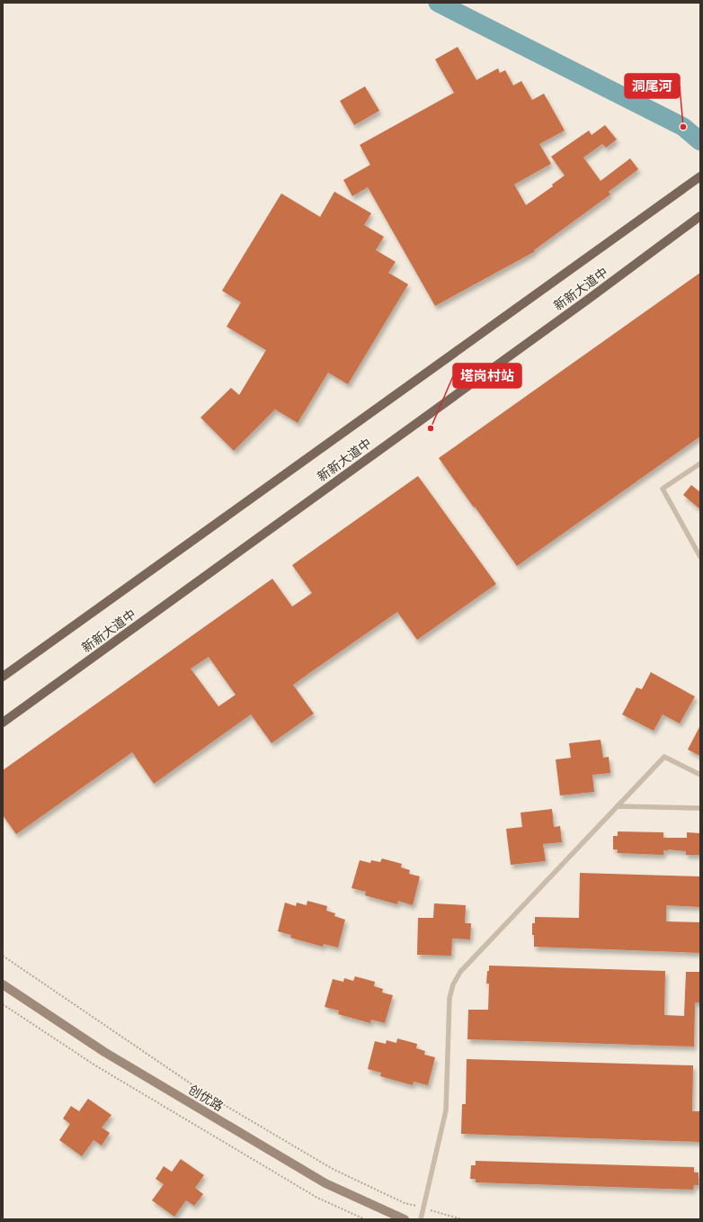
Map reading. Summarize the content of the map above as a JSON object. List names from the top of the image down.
{
  "streets": {
    "main road": ["新新大道中"],
    "street": ["创优路"]
  },
  "places": ["洞尾河", "塔岗村站"]
}
